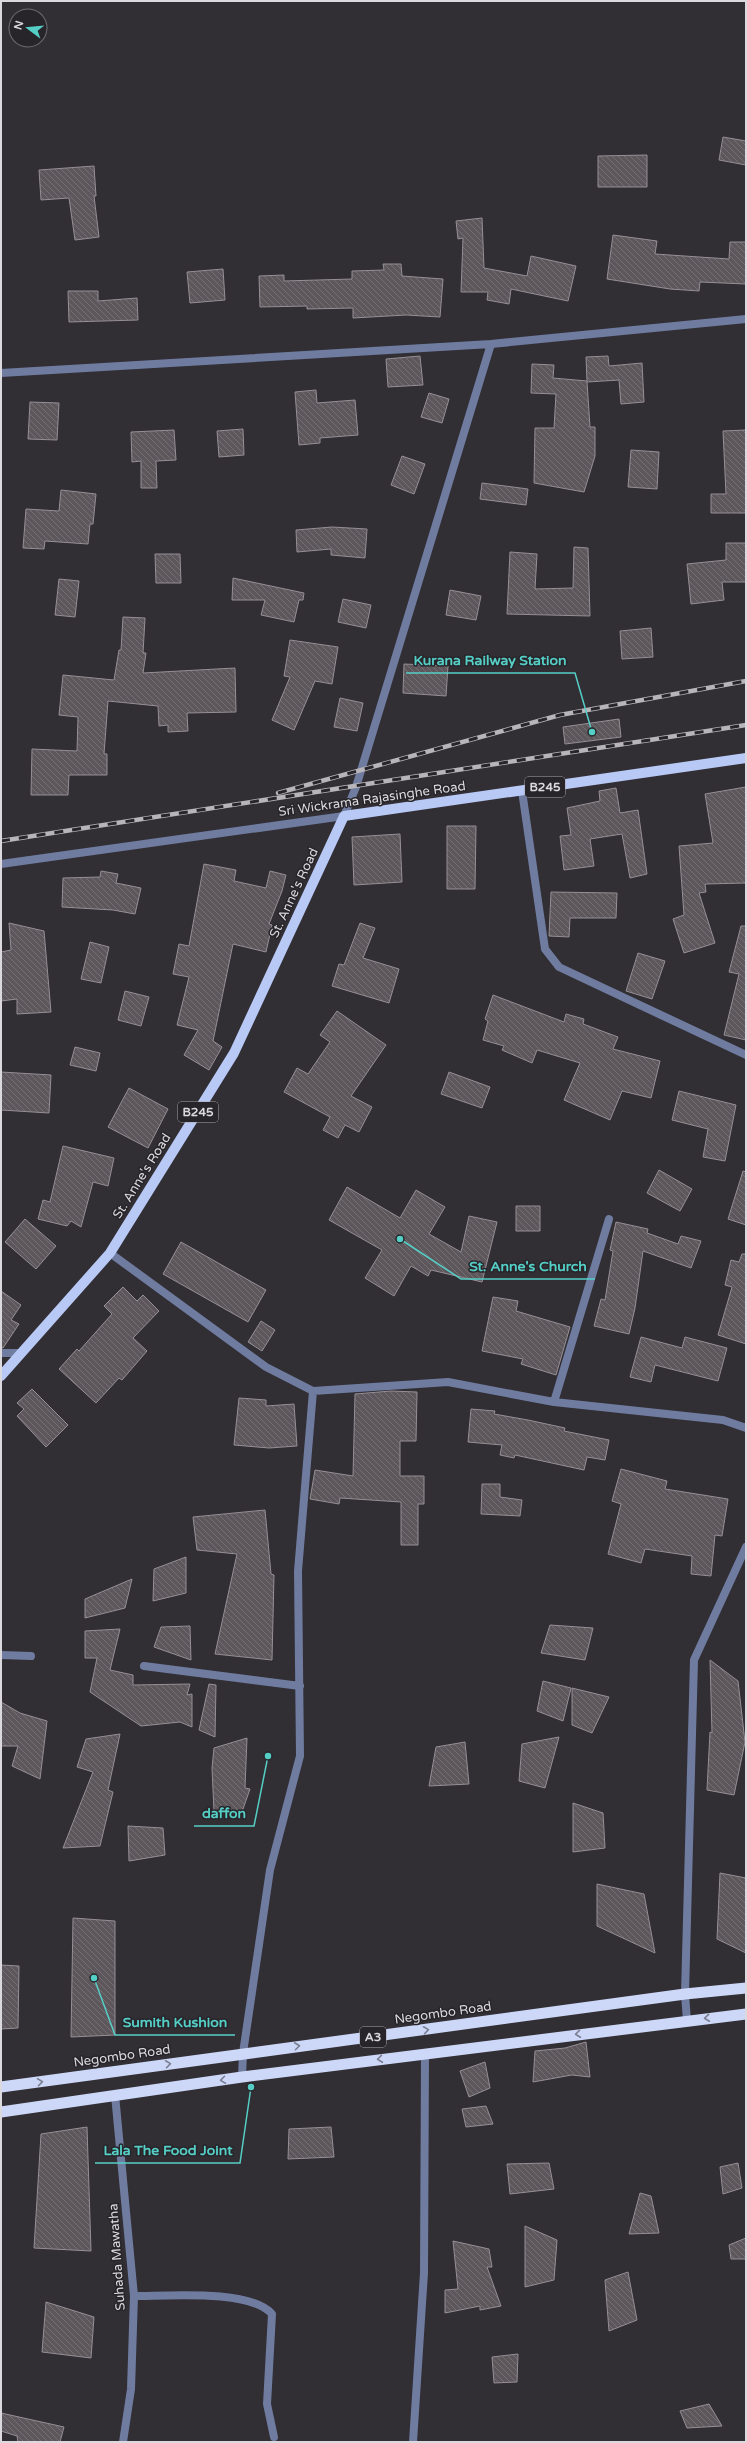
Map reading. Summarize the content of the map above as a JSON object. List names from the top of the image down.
{
  "streets": {
    "highway": ["Negombo Road", "A3"],
    "main road": ["B245", "Sri Wickrama Rajasinghe Road", "St. Anne's Road"],
    "street": ["Suhada Mawatha"]
  },
  "crossings": [
    ["Sri Wickrama Rajasinghe Road", "St. Anne's Road"],
    ["A3", "Suhada Mawatha"]
  ],
  "places": [
    "Kurana Railway Station",
    "St. Anne's Church",
    "daffon",
    "Sumith Kushion",
    "Lala The Food Joint"
  ],
  "north": "left"
}
